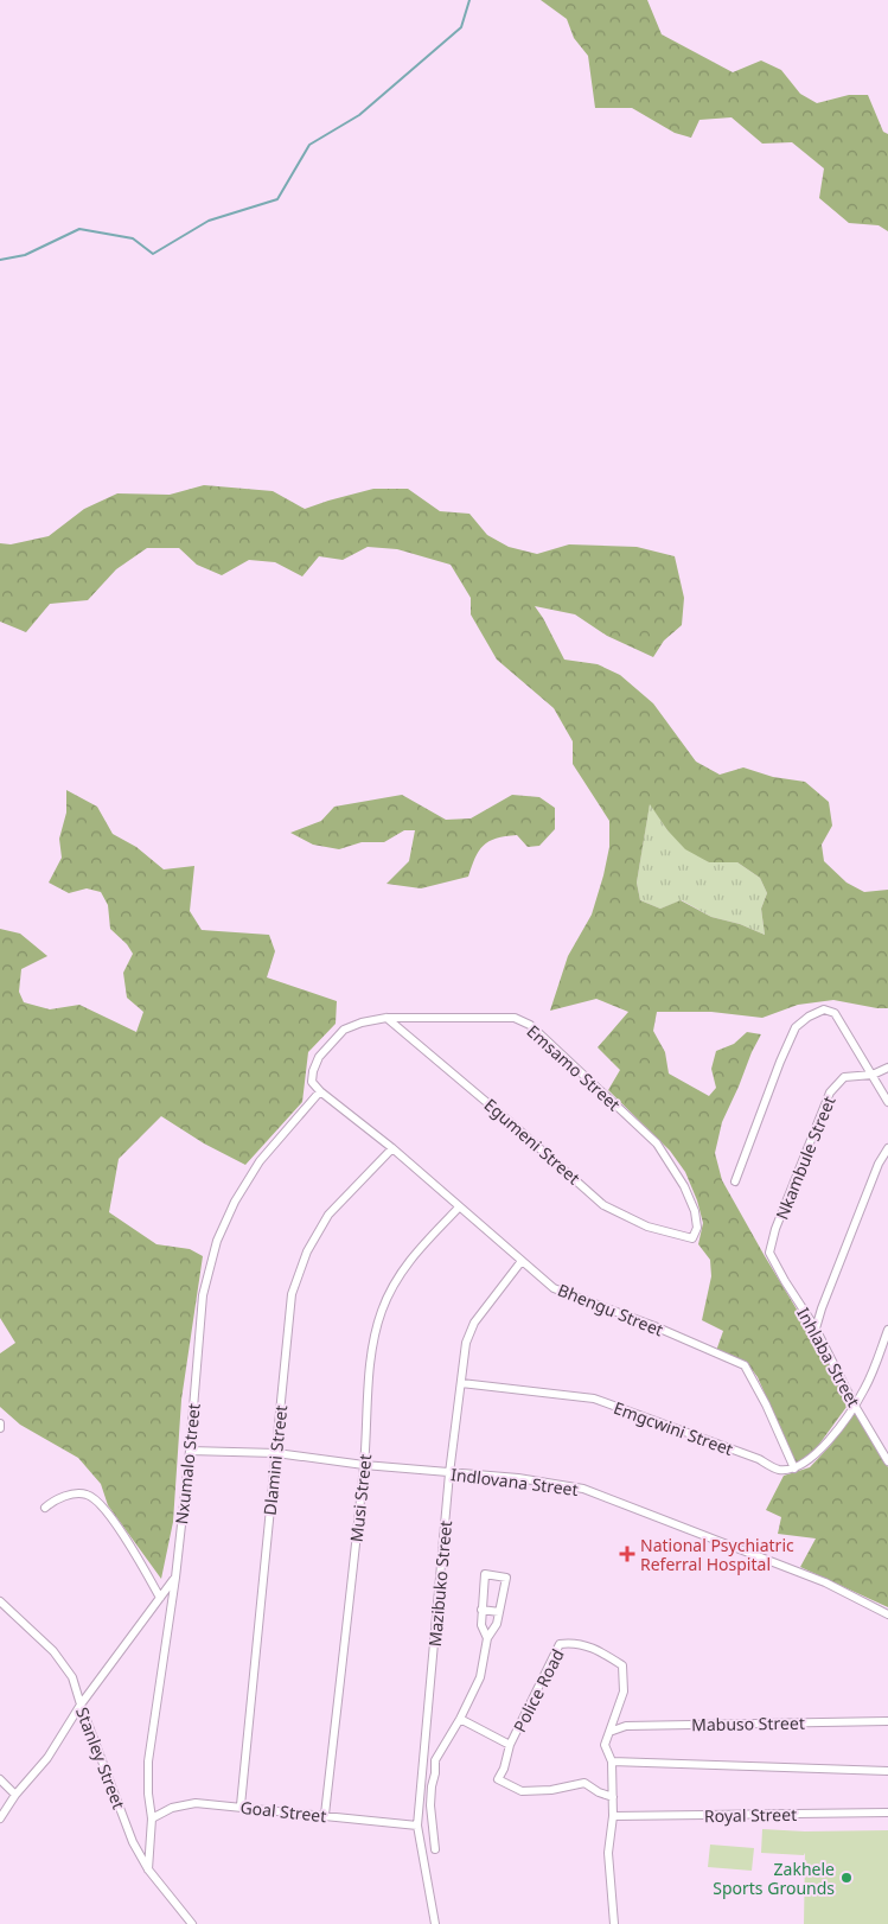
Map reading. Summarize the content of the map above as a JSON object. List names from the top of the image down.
{
  "streets": {
    "street": [
      "Emsamo Street",
      "Egumeni Street",
      "Nkambule Street",
      "Bhengu Street",
      "Inhlaba Street",
      "Emgcwini Street",
      "Dlamini Street",
      "Nxumalo Street",
      "Indlovana Street",
      "Musi Street",
      "Mazibuko Street",
      "Police Road",
      "Mabuso Street",
      "Stanley Street",
      "Goal Street",
      "Royal Street"
    ]
  },
  "crossings": [
    ["Emsamo Street", "Egumeni Street"],
    ["Emsamo Street", "Bhengu Street"],
    ["Emsamo Street", "Nxumalo Street"],
    ["Nkambule Street", "Inhlaba Street"],
    ["Bhengu Street", "Emgcwini Street"],
    ["Bhengu Street", "Dlamini Street"],
    ["Bhengu Street", "Nxumalo Street"],
    ["Bhengu Street", "Musi Street"],
    ["Bhengu Street", "Mazibuko Street"],
    ["Emgcwini Street", "Mazibuko Street"],
    ["Dlamini Street", "Indlovana Street"],
    ["Dlamini Street", "Goal Street"],
    ["Nxumalo Street", "Indlovana Street"],
    ["Nxumalo Street", "Stanley Street"],
    ["Nxumalo Street", "Goal Street"],
    ["Indlovana Street", "Musi Street"],
    ["Indlovana Street", "Mazibuko Street"],
    ["Musi Street", "Goal Street"],
    ["Mazibuko Street", "Goal Street"],
    ["Police Road", "Mabuso Street"],
    ["Police Road", "Royal Street"]
  ],
  "places": {
    "health": ["National Psychiatric Referral Hospital"],
    "other": ["Zakhele Sports Grounds"]
  }
}
